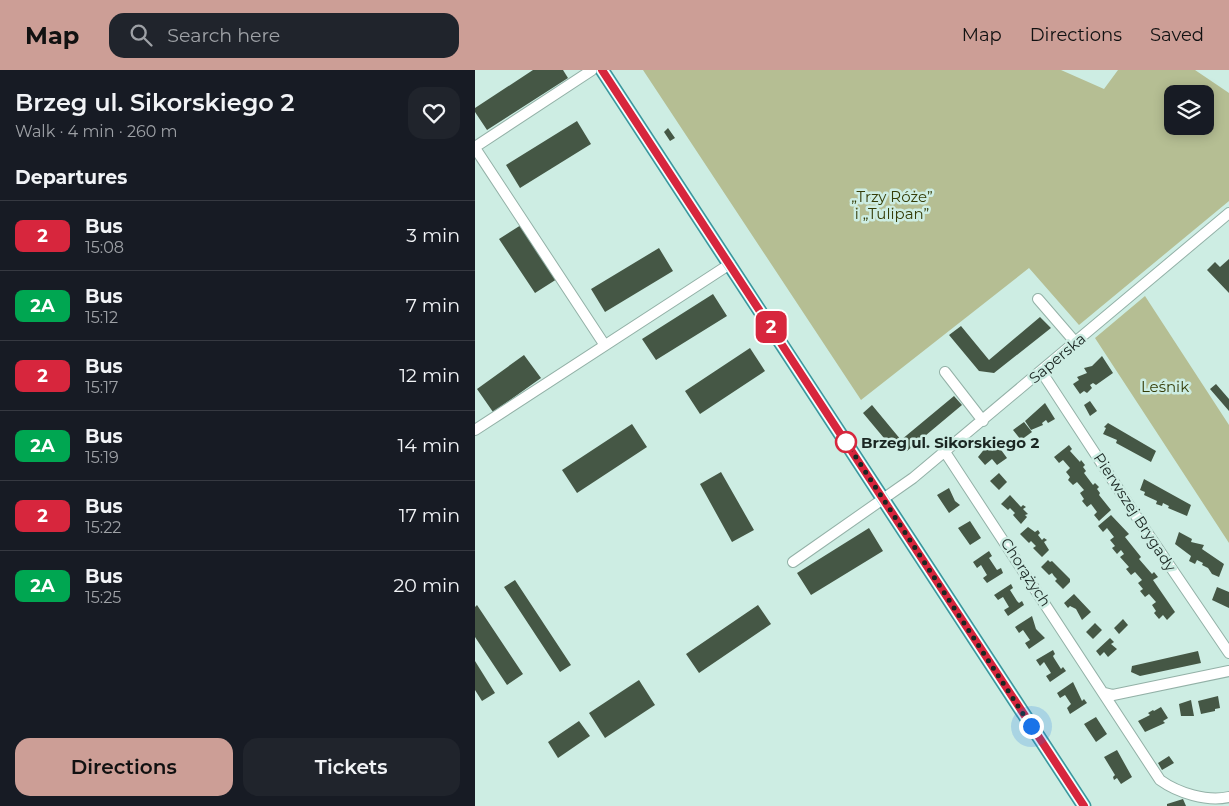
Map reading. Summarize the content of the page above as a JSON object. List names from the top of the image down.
{
  "streets": {
    "street": ["Saperska", "Pierwszej Brygady", "Chorążych"]
  },
  "crossings": [
    ["Saperska", "Pierwszej Brygady"],
    ["Saperska", "Chorążych"]
  ],
  "parks": ["„Trzy Róże” i „Tulipan”", "Leśnik"],
  "places": ["Brzeg ul. Sikorskiego 2"],
  "lines": ["bus line 2"],
  "page": {
    "header": "Map",
    "search": "Search here",
    "nav": ["Map", "Directions", "Saved"],
    "heading": [
      ["Brzeg ul. Sikorskiego 2", "Walk · 4 min · 260 m"],
      "Departures"
    ],
    "on_map": "2",
    "list": [
      {
        "mark": "2",
        "name": "Bus",
        "note": "15:08",
        "value": "3 min"
      },
      {
        "mark": "2A",
        "name": "Bus",
        "note": "15:12",
        "value": "7 min"
      },
      {
        "mark": "2",
        "name": "Bus",
        "note": "15:17",
        "value": "12 min"
      },
      {
        "mark": "2A",
        "name": "Bus",
        "note": "15:19",
        "value": "14 min"
      },
      {
        "mark": "2",
        "name": "Bus",
        "note": "15:22",
        "value": "17 min"
      },
      {
        "mark": "2A",
        "name": "Bus",
        "note": "15:25",
        "value": "20 min"
      }
    ],
    "buttons": ["Directions", "Tickets"]
  }
}
